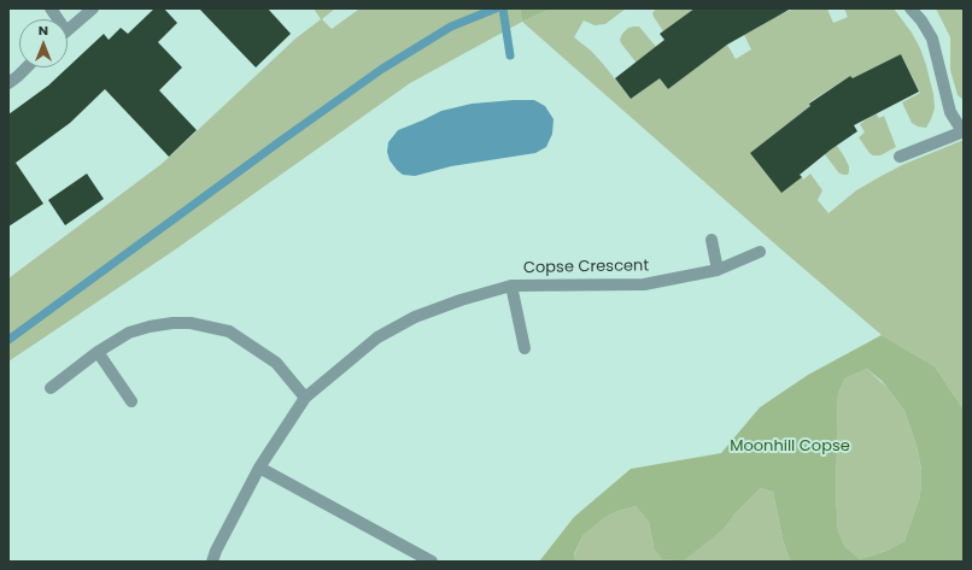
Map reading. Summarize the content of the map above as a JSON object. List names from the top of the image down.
{
  "streets": {
    "street": ["Copse Crescent"]
  },
  "parks": ["Moonhill Copse"],
  "north": "top"
}
